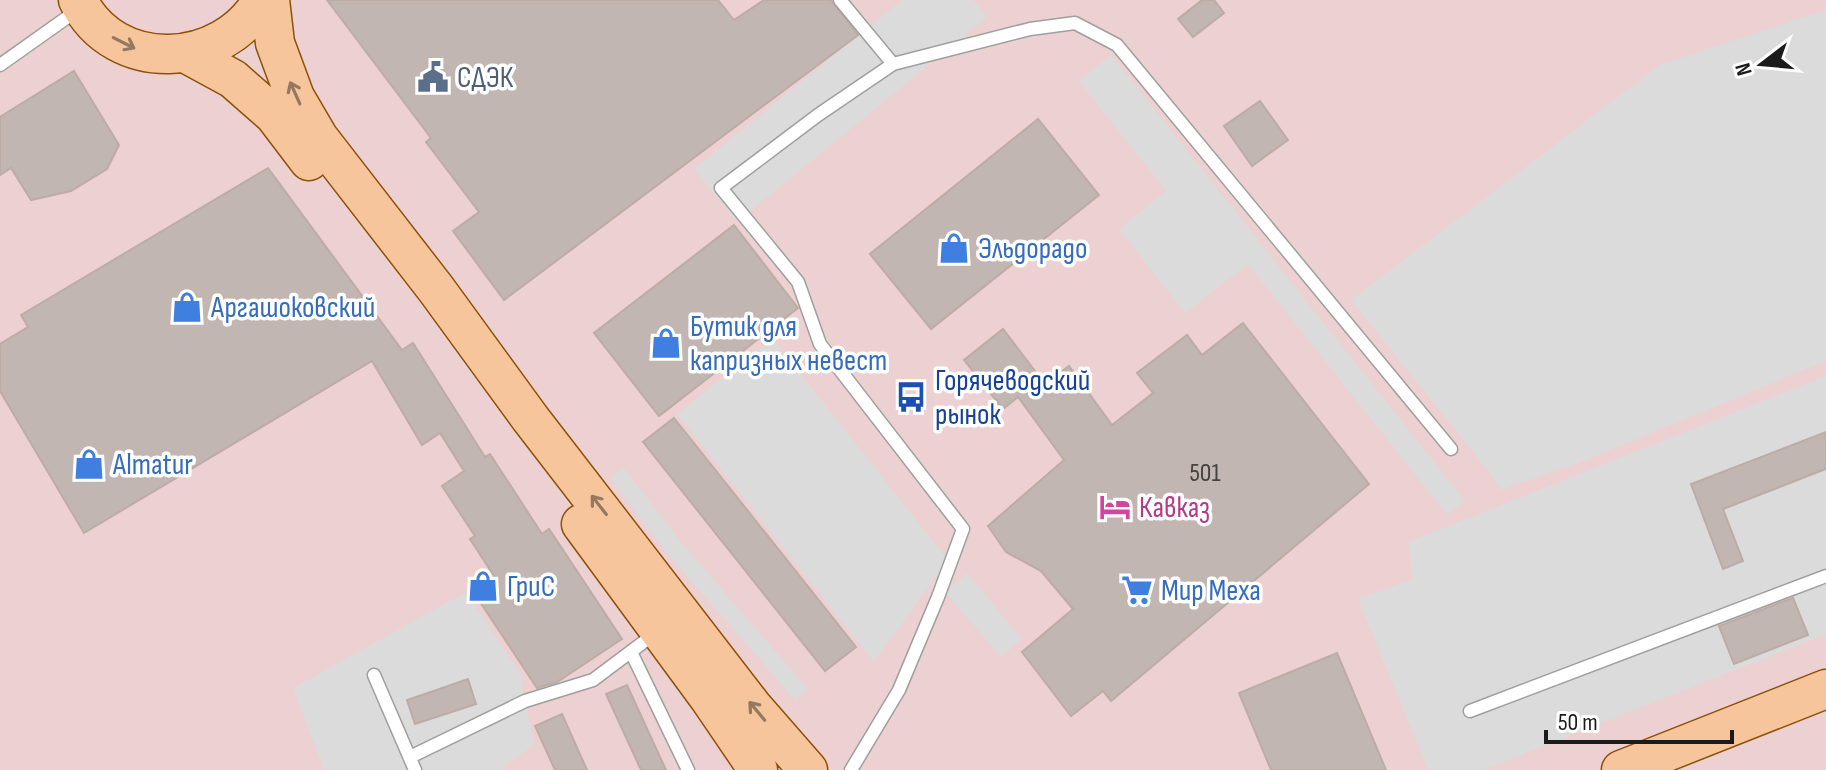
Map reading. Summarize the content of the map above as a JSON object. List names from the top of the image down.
{
  "places": {
    "public building": ["СДЭК"],
    "shop": [
      "Эльдорадо",
      "Аргашоковский",
      "Бутик для капризных невест",
      "Almatur",
      "ГриС"
    ],
    "bus stop": ["Горячеводский рынок"],
    "hotel": ["Кавказ"],
    "supermarket": ["Мир Меха"]
  },
  "house_numbers": ["501"],
  "scale_bar": "50 m",
  "north": "left"
}
